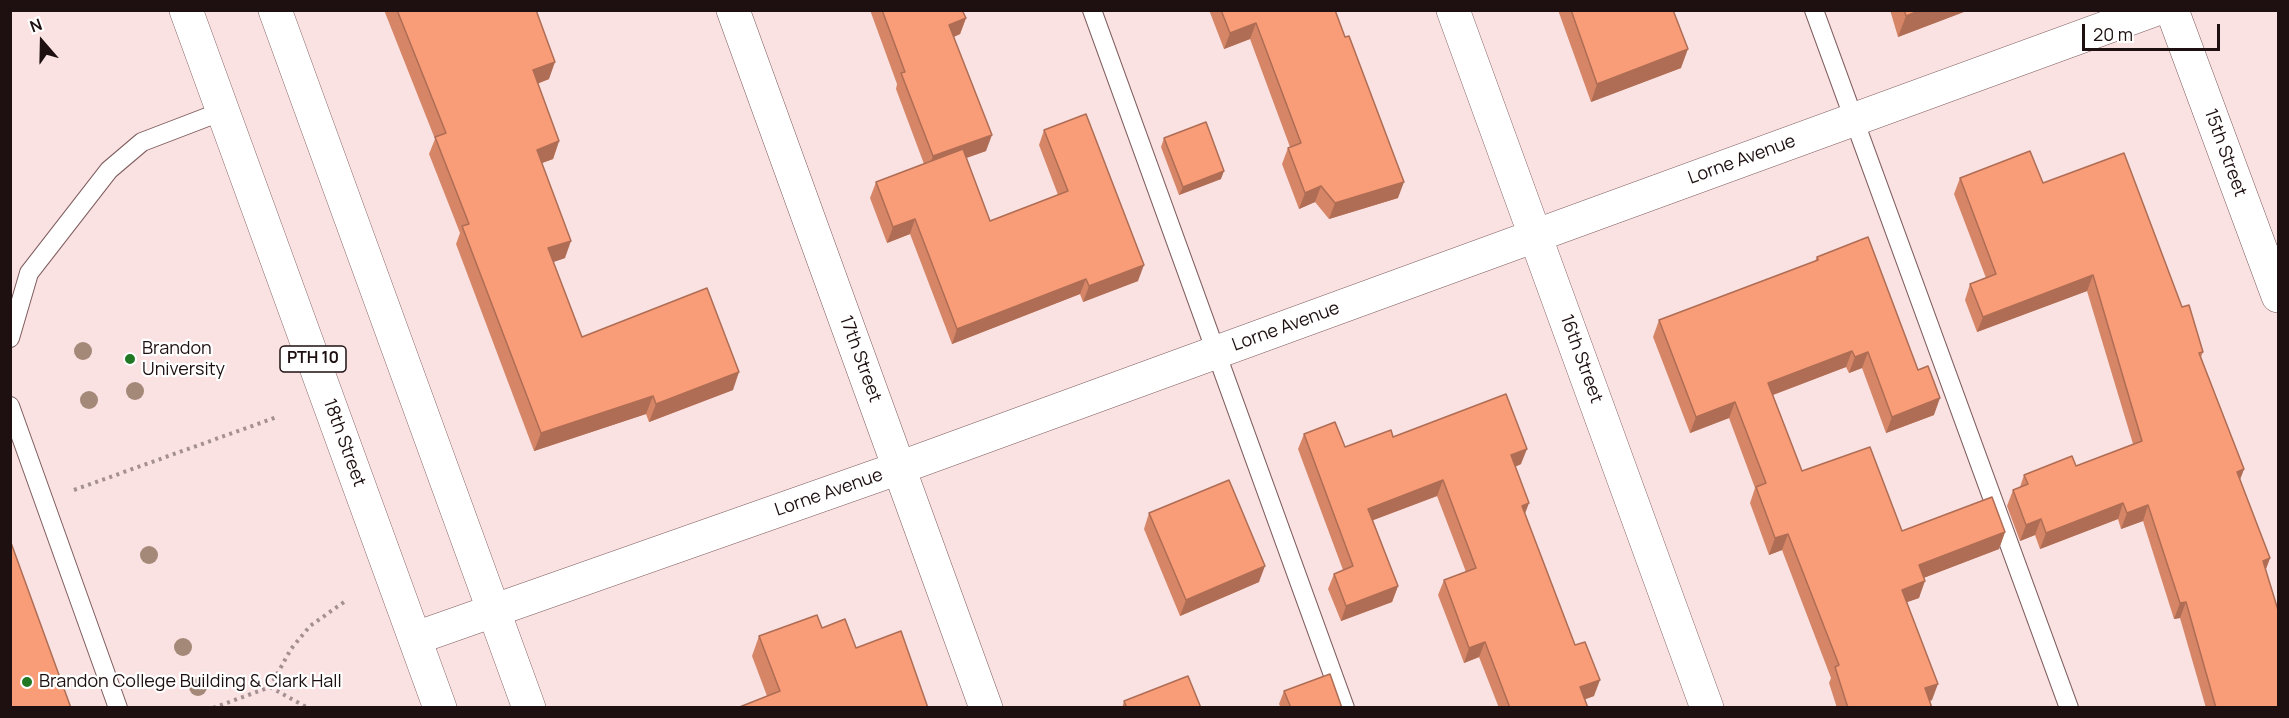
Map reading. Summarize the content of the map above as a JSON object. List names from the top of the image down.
{
  "streets": {
    "street": [
      "15th Street",
      "Lorne Avenue",
      "PTH 10",
      "17th Street",
      "16th Street",
      "18th Street"
    ]
  },
  "crossings": [
    ["Lorne Avenue", "17th Street"],
    ["Lorne Avenue", "16th Street"],
    ["Lorne Avenue", "18th Street"]
  ],
  "places": ["Brandon University", "Brandon College Building & Clark Hall"],
  "scale_bar": "20 m",
  "north": "top"
}
